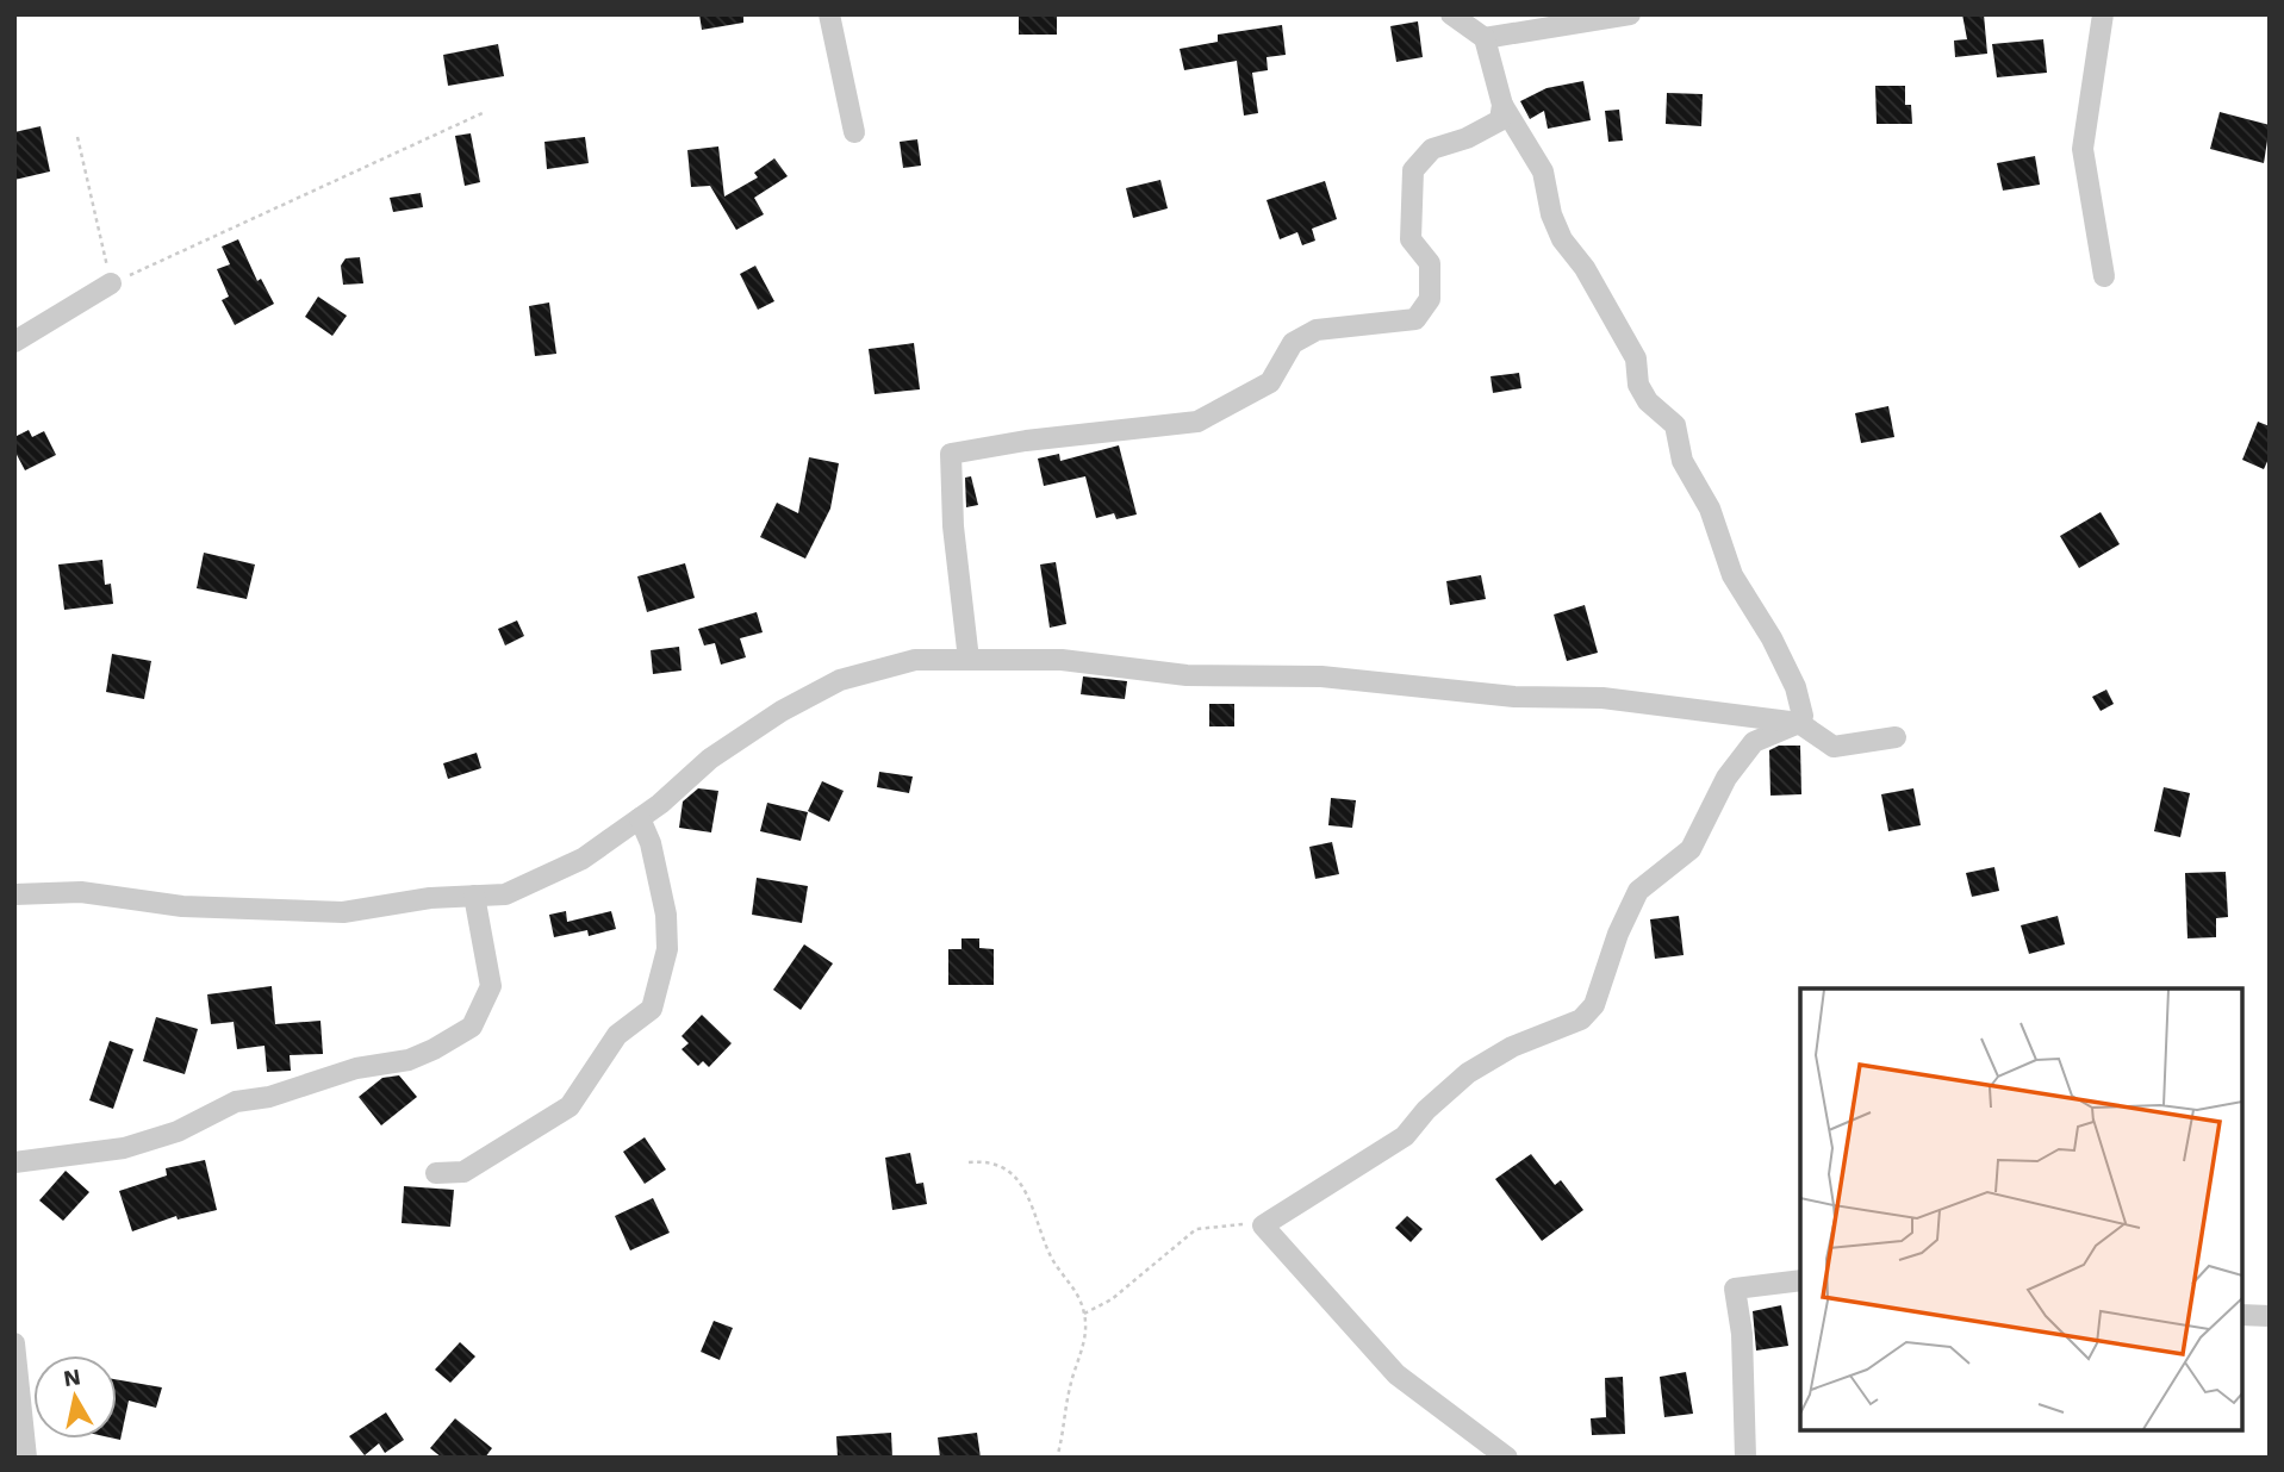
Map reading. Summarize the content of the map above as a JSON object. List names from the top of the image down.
{
  "north": "top"
}
